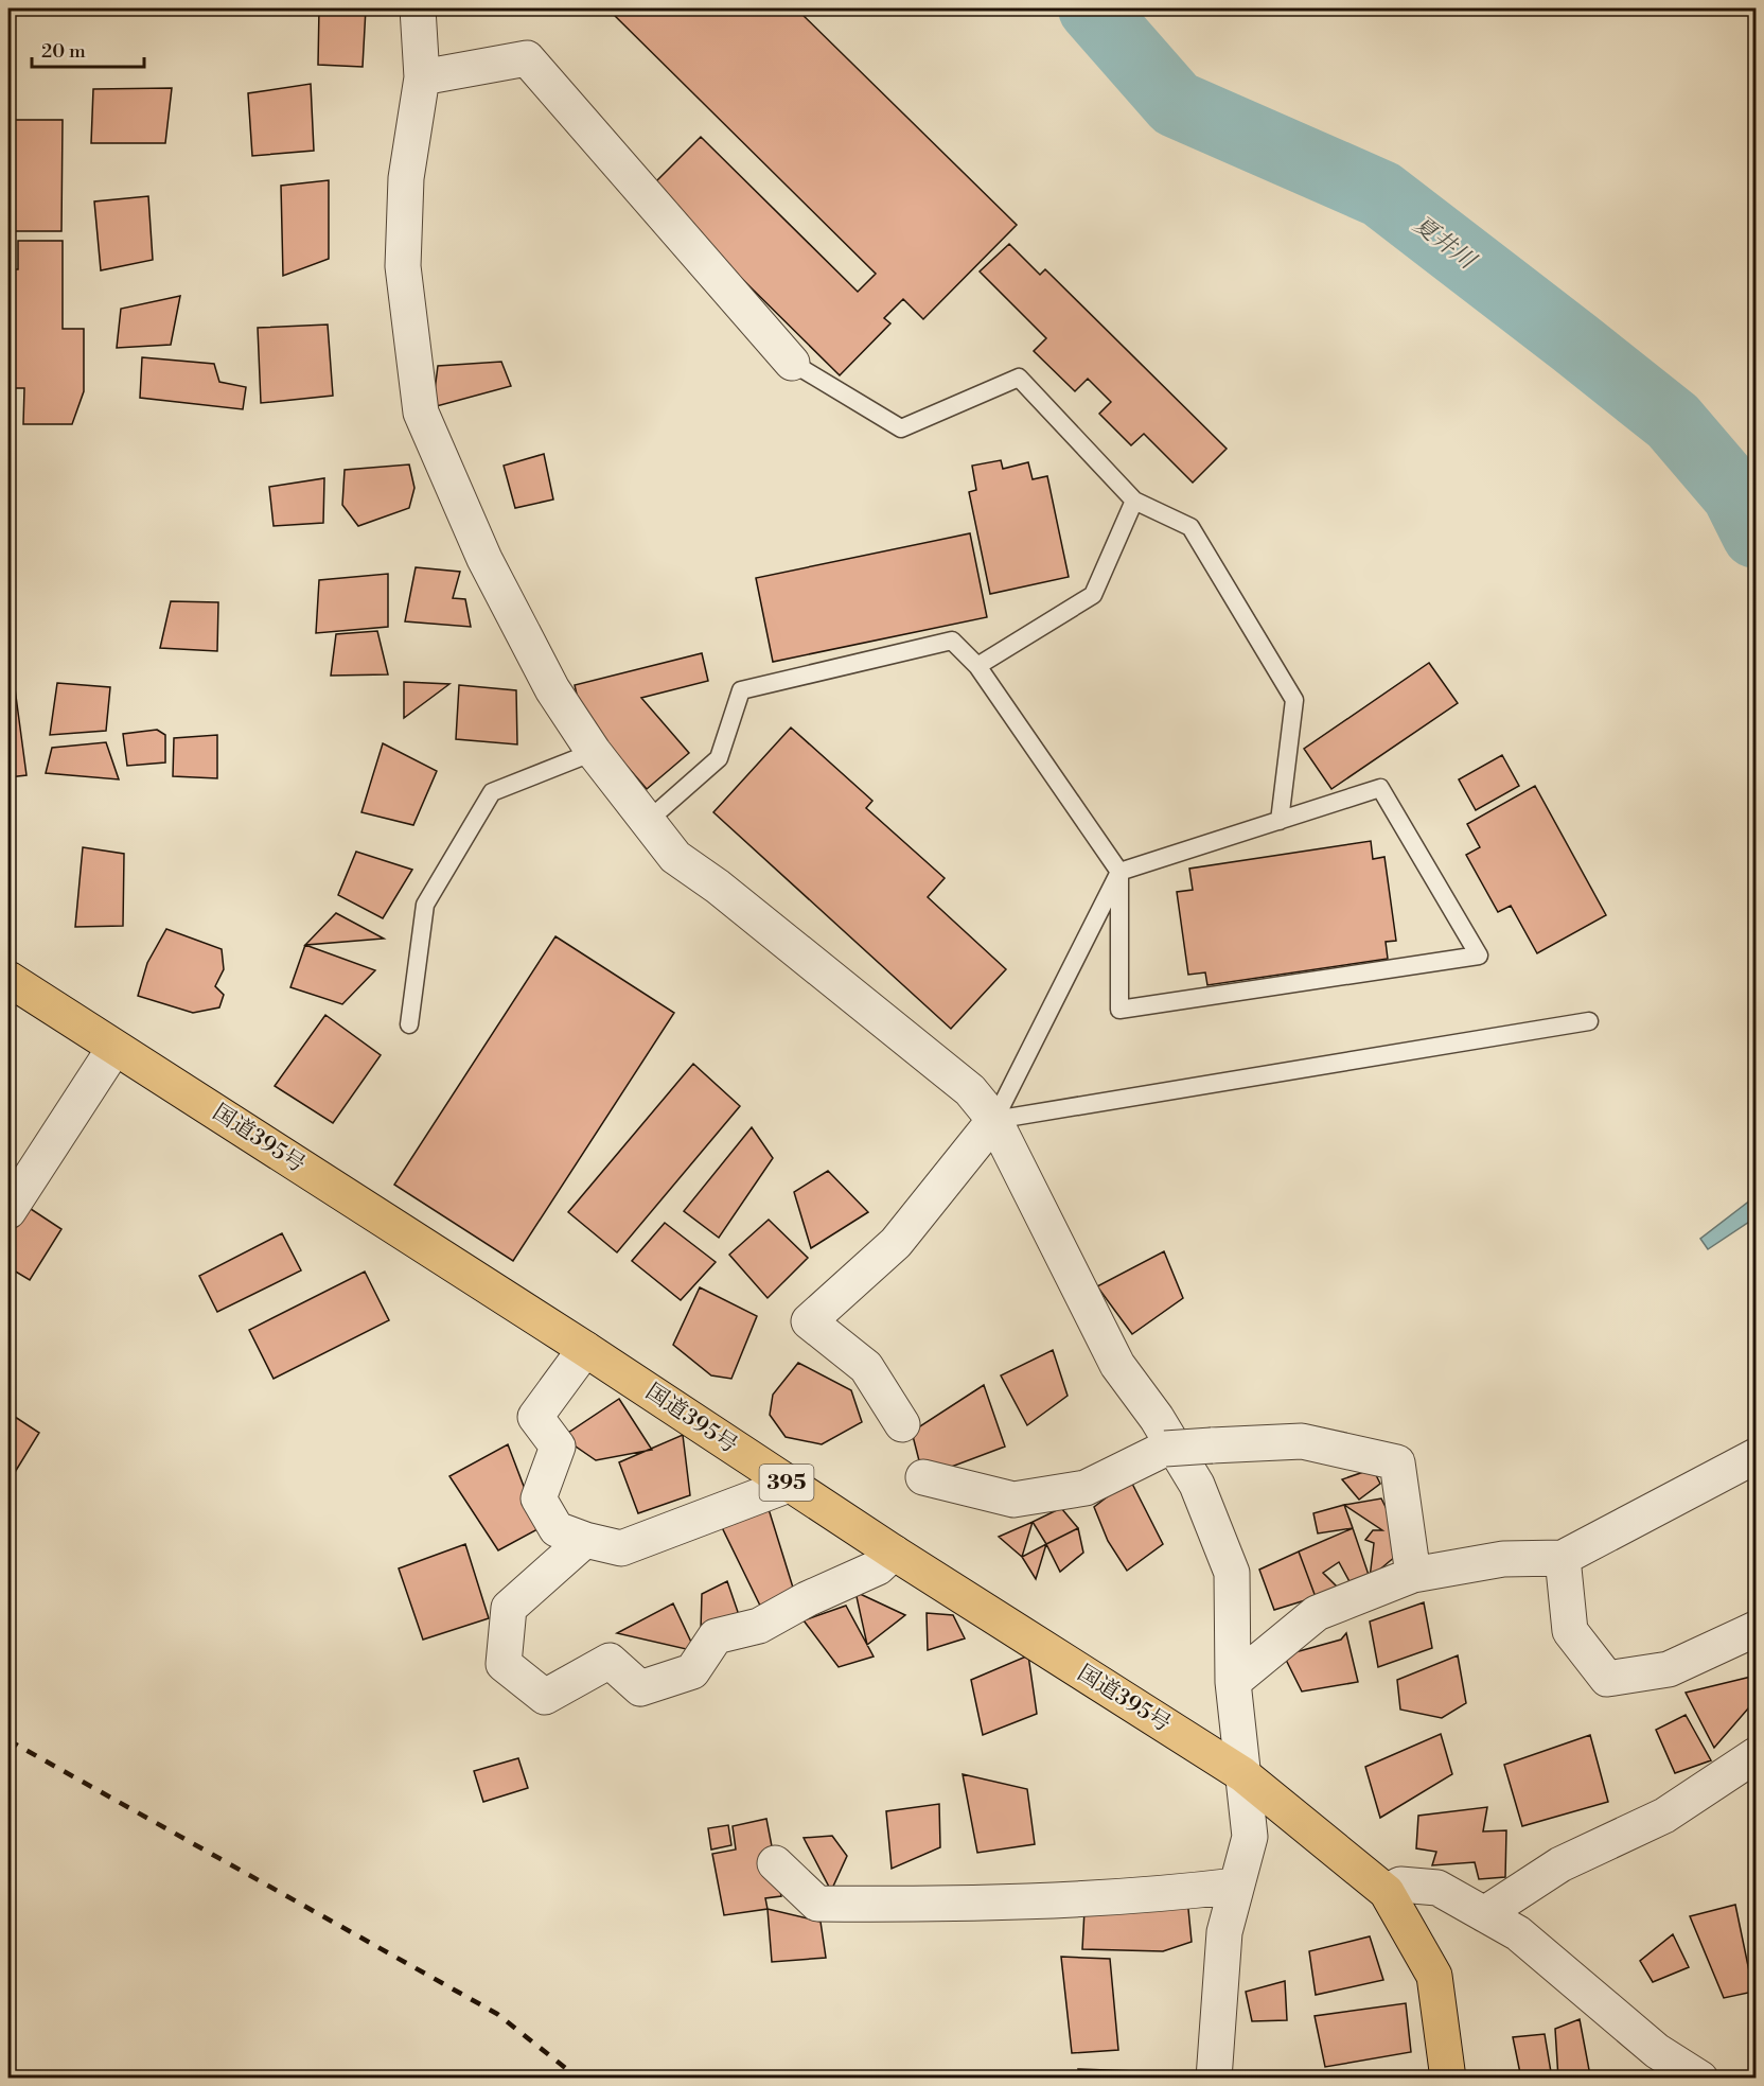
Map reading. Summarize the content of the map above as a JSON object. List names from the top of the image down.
{
  "streets": {
    "highway": ["国道395号", "395"]
  },
  "water": ["夏井川"],
  "scale_bar": "20 m"
}
